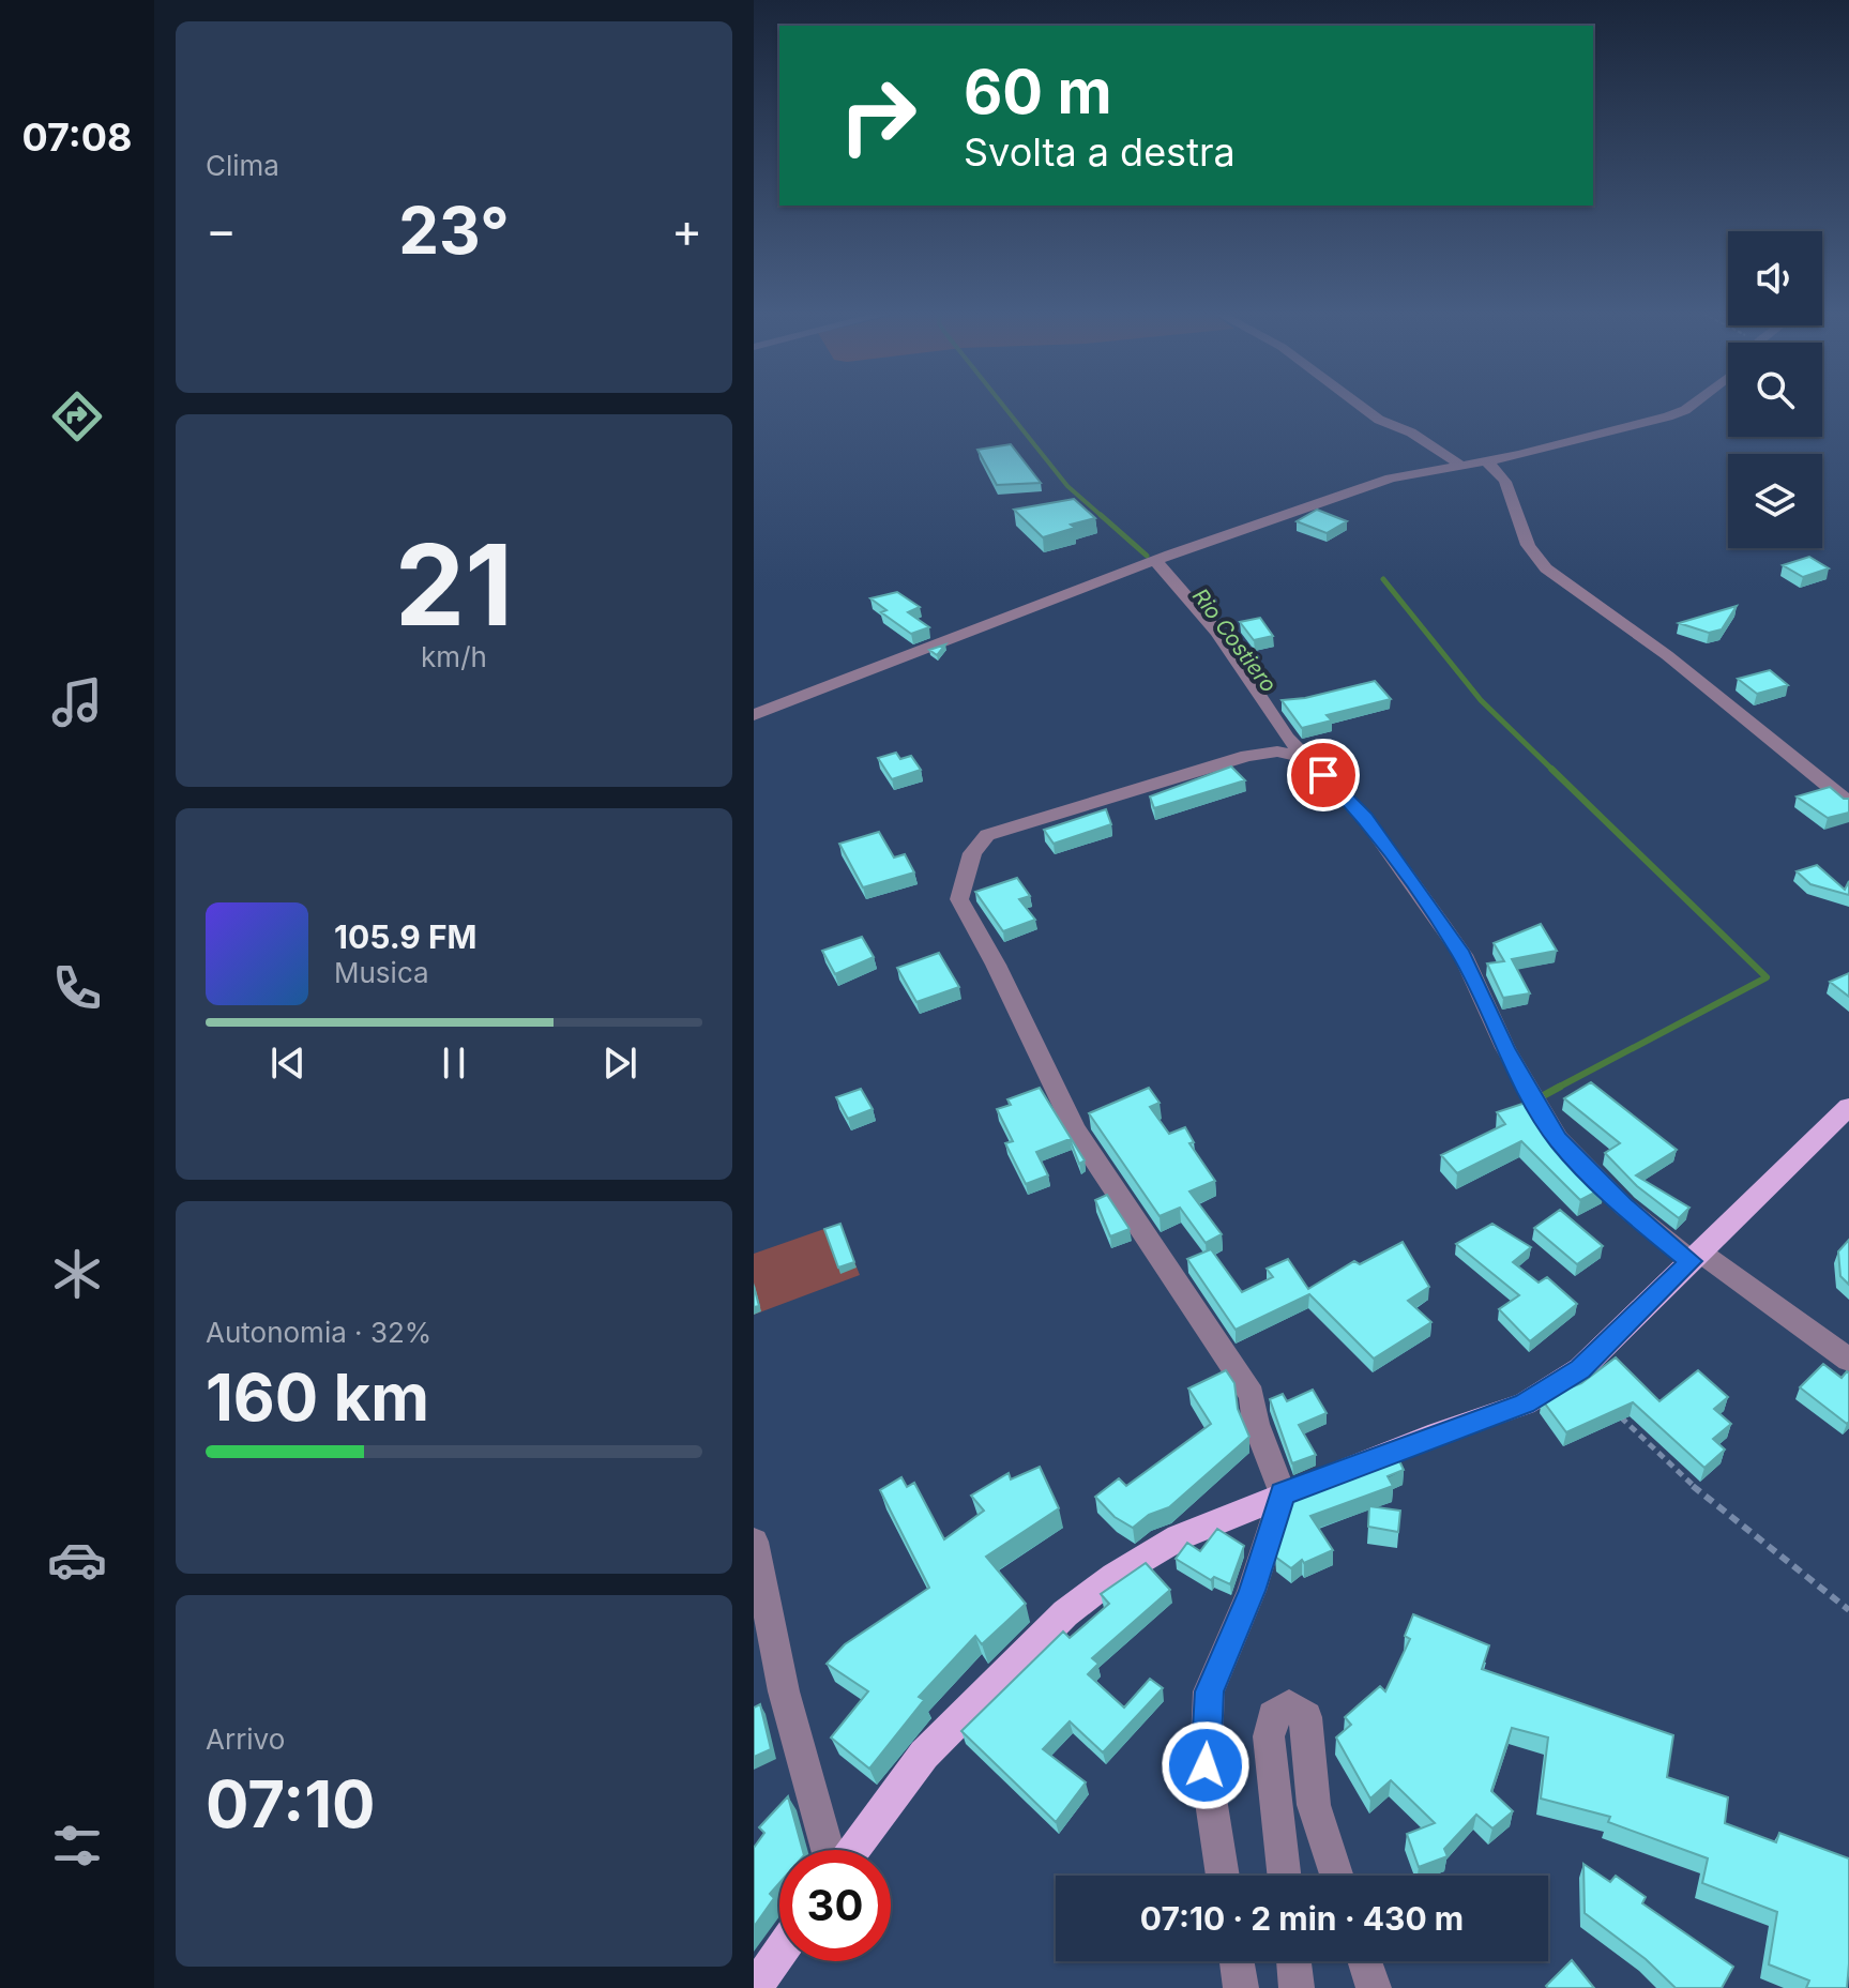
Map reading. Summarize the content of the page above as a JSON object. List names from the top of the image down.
{
  "water": ["Rio Costiero"],
  "page": {
    "tabs": "07:08",
    "tile": [
      "Clima",
      ["21", "km/h"],
      ["Autonomia · 32%", "160 km"],
      ["Arrivo", "07:10"]
    ],
    "turn": ["60 m", "Svolta a destra"],
    "heat": ["−", "23°", "+"],
    "song": ["105.9 FM", "Musica"],
    "limit": "30",
    "trip": "07:10 · 2 min · 430 m"
  }
}
